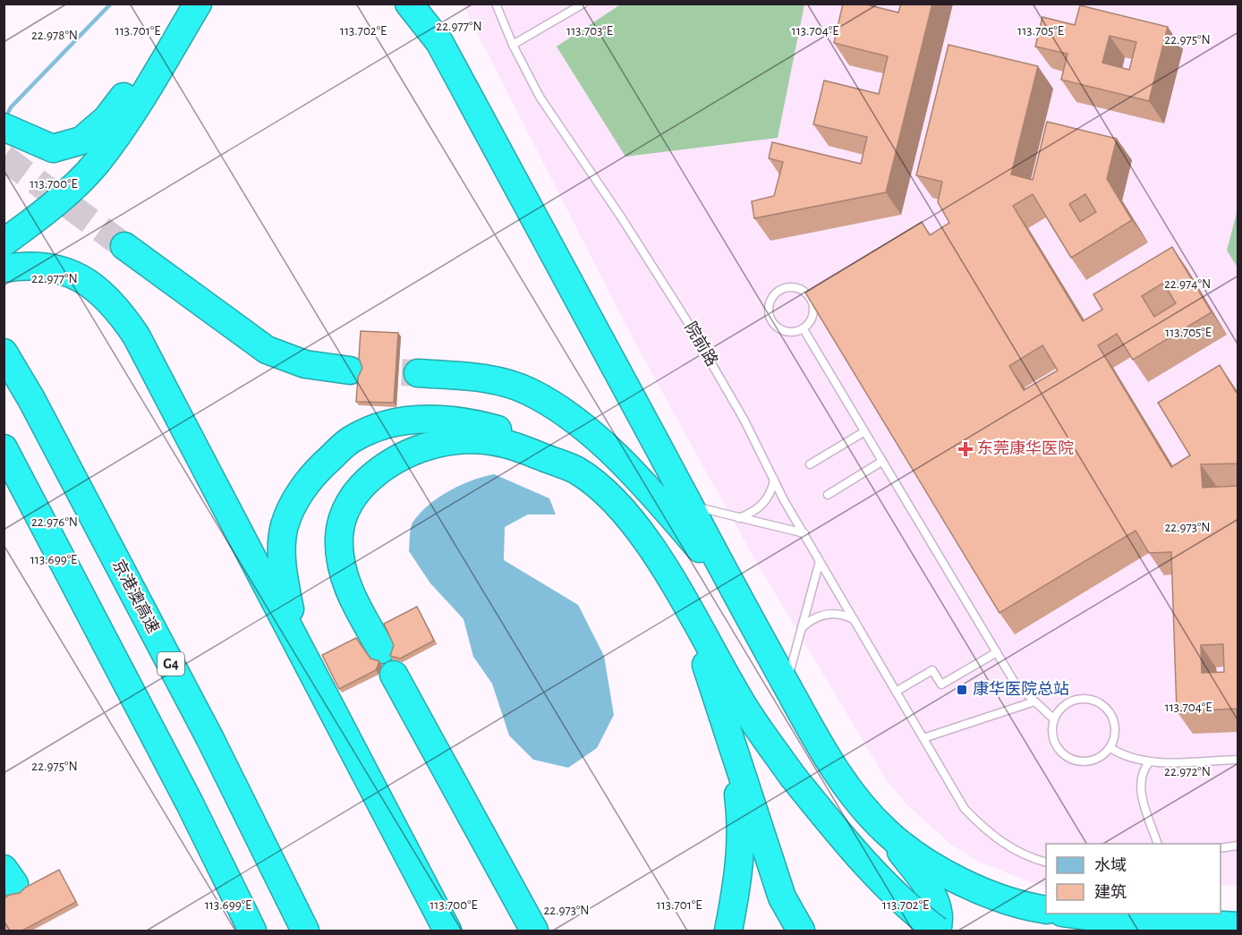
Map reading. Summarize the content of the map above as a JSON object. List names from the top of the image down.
{
  "streets": {
    "highway": ["京港澳高速", "G4"],
    "lane": ["院前路"]
  },
  "places": {
    "health": ["东莞康华医院"],
    "transit": ["康华医院总站"]
  },
  "legend": ["水域", "建筑"],
  "coordinates": [
    "22.977°N",
    "113.704°E",
    "113.705°E",
    "113.701°E",
    "113.702°E",
    "113.703°E",
    "22.978°N",
    "22.975°N",
    "113.700°E",
    "22.974°N",
    "22.976°N",
    "22.973°N",
    "113.699°E",
    "22.972°N"
  ]
}
